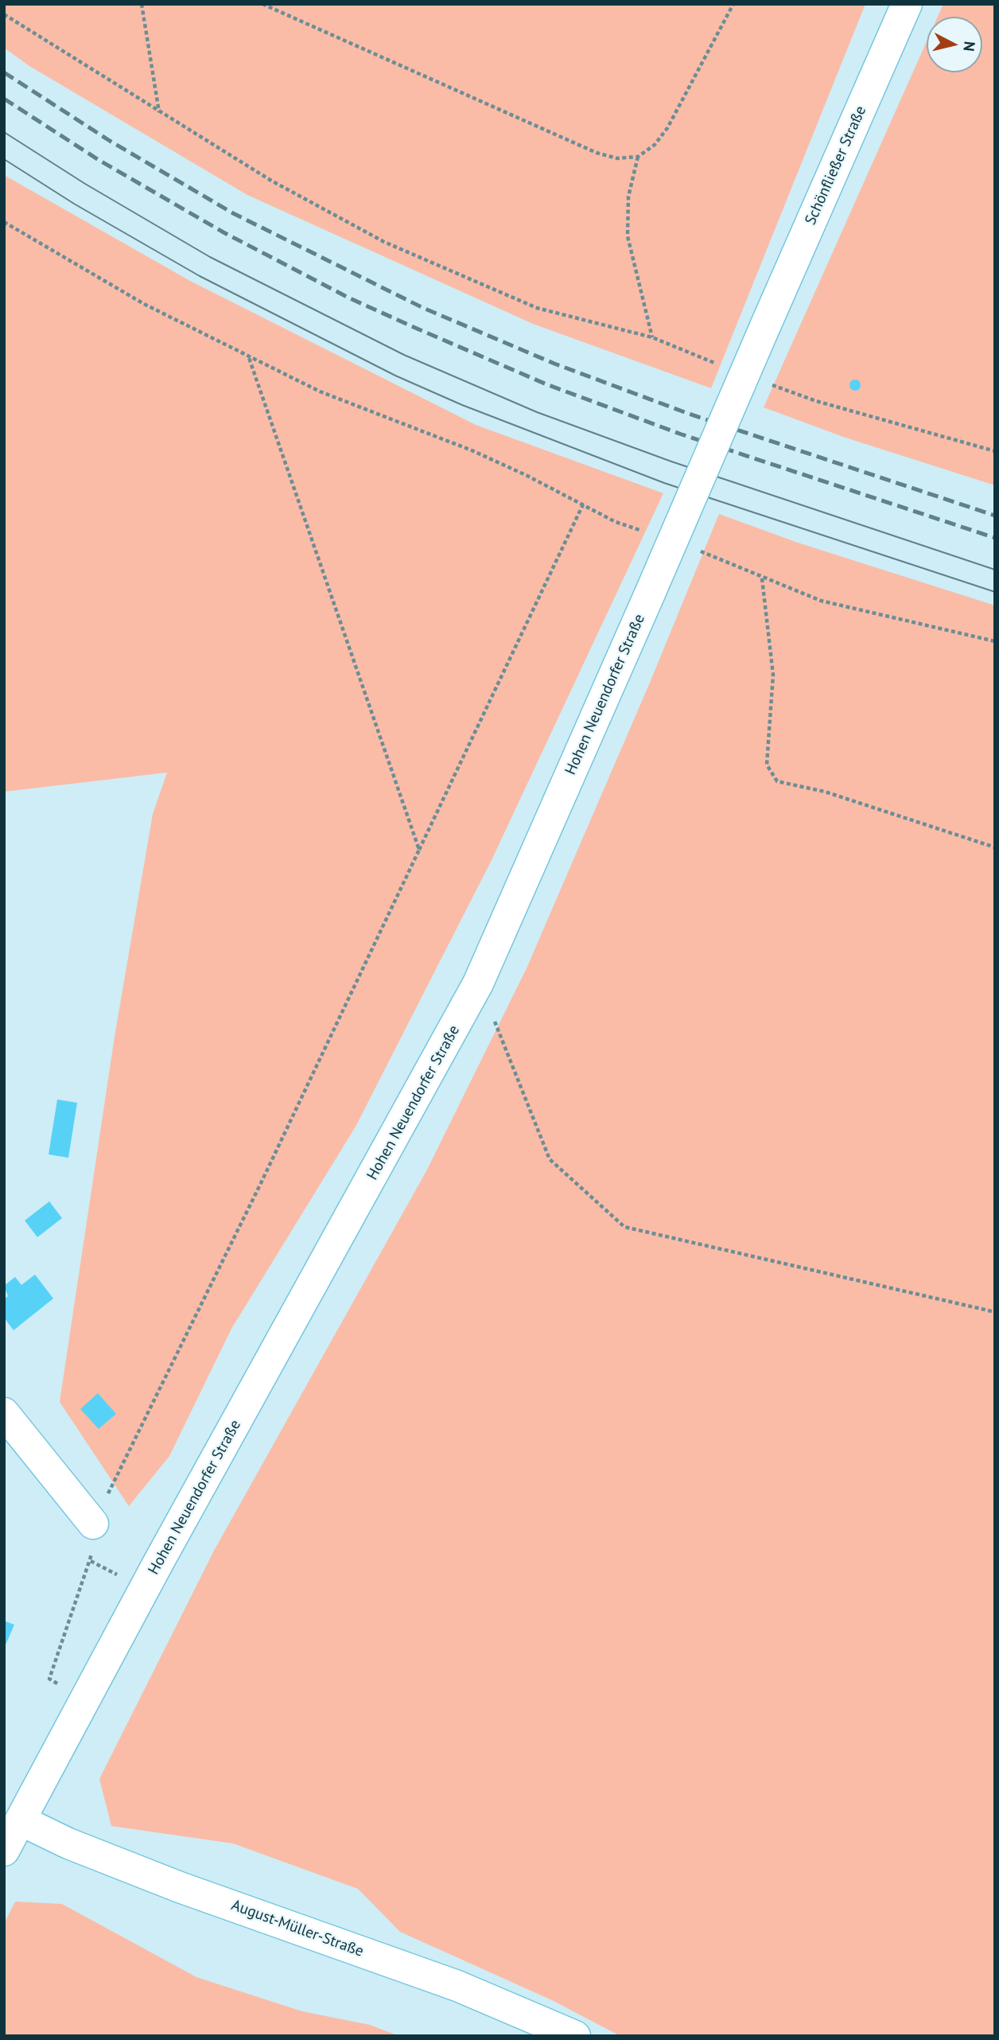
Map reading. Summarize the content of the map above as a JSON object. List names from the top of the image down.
{
  "streets": {
    "main road": ["Schönfließer Straße", "Hohen Neuendorfer Straße", "August-Müller-Straße"]
  },
  "crossings": [
    ["Schönfließer Straße", "Hohen Neuendorfer Straße"],
    ["Hohen Neuendorfer Straße", "August-Müller-Straße"]
  ],
  "north": "right"
}
